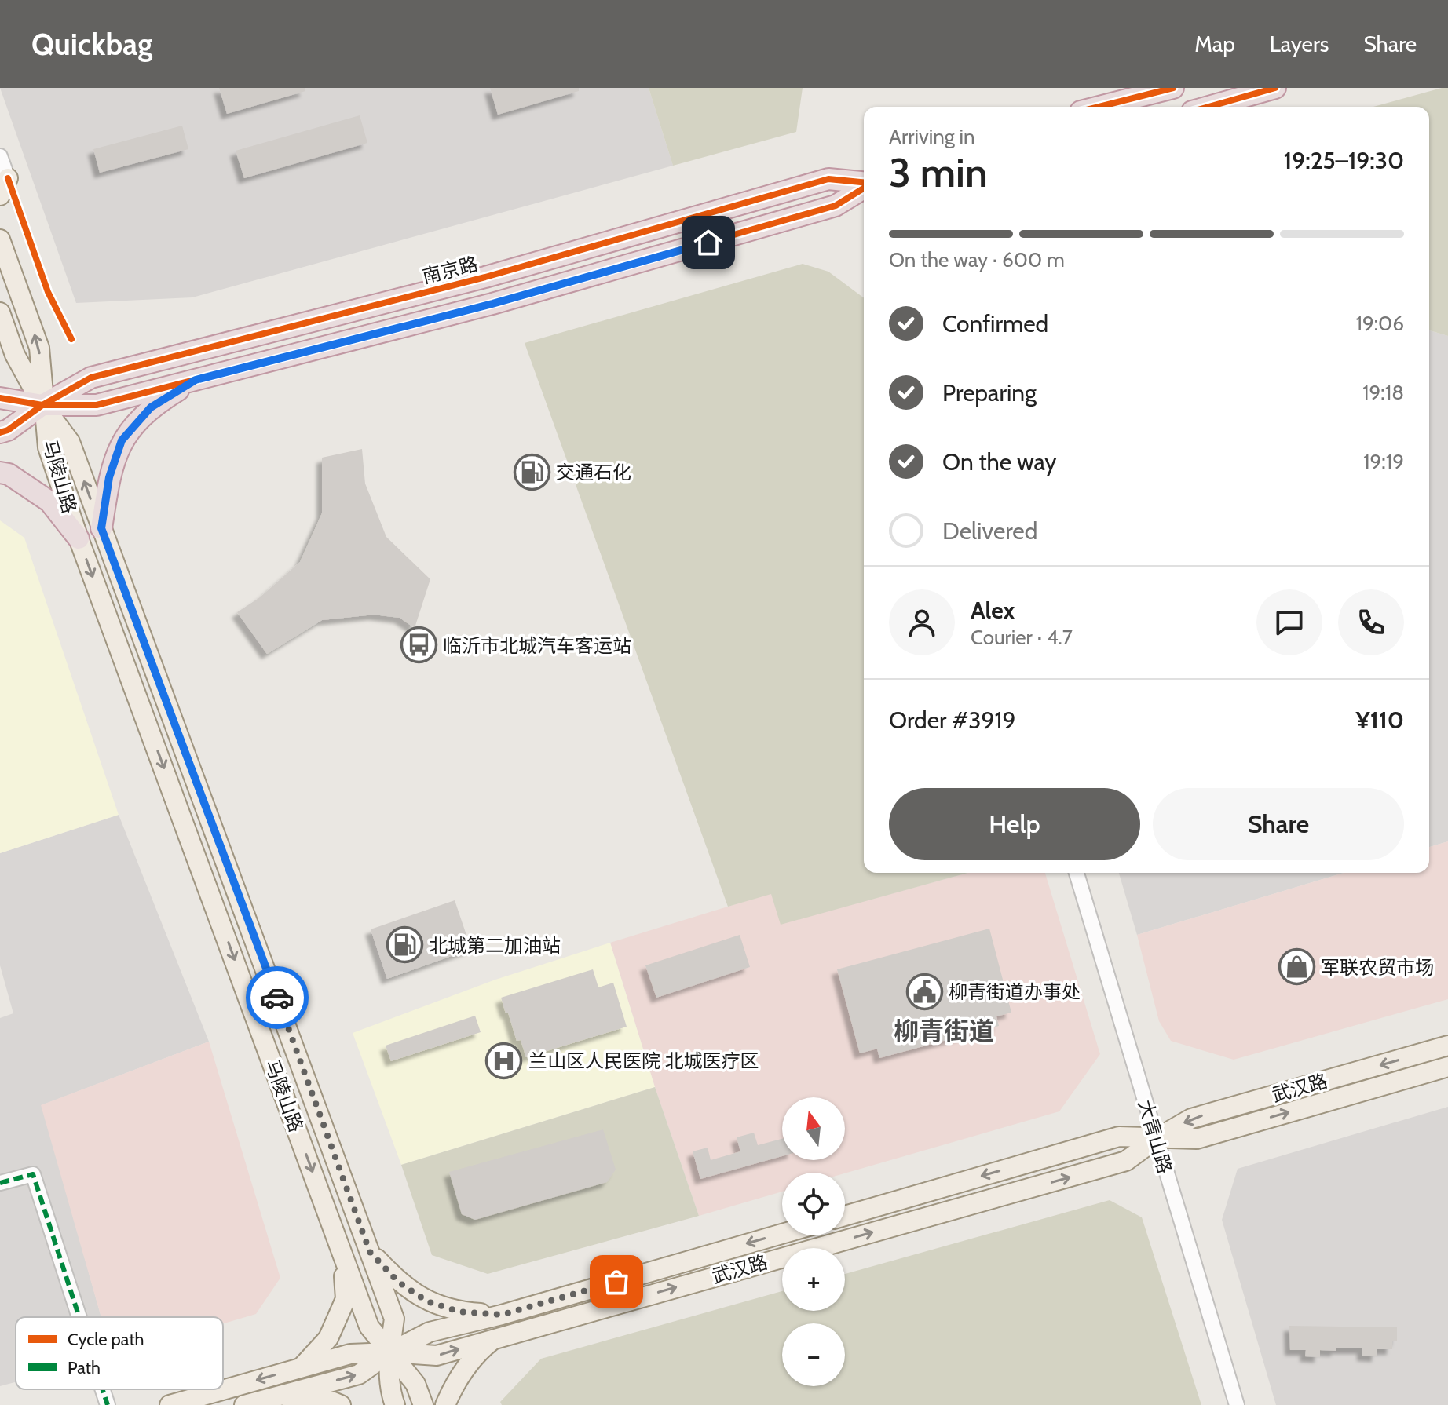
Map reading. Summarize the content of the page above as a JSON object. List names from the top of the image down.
{
  "streets": {
    "highway": ["南京路"],
    "main road": ["马陵山路", "武汉路"],
    "street": ["大青山路"]
  },
  "crossings": [
    ["南京路", "马陵山路"],
    ["马陵山路", "武汉路"],
    ["武汉路", "大青山路"]
  ],
  "districts": ["柳青街道"],
  "places": {
    "fuel station": ["交通石化", "北城第二加油站"],
    "bus stop": ["临沂市北城汽车客运站"],
    "shop": ["军联农贸市场"],
    "public building": ["柳青街道办事处"],
    "hospital": ["兰山区人民医院 北城医疗区"]
  },
  "legend": ["Cycle path", "Path"],
  "north": "top",
  "page": {
    "header": "Quickbag",
    "nav": ["Map", "Layers", "Share"],
    "heading": ["3 min", "Arriving in", "19:25–19:30"],
    "panel": [
      "Alex",
      "Courier · 4.7",
      "Order #3919",
      "¥110"
    ],
    "bar": "On the way · 600 m",
    "list": [
      ["Confirmed", "19:06"],
      ["Preparing", "19:18"],
      ["On the way", "19:19"],
      "Delivered"
    ],
    "buttons": ["Help", "Share"],
    "map_buttons": ["+", "−"]
  }
}
